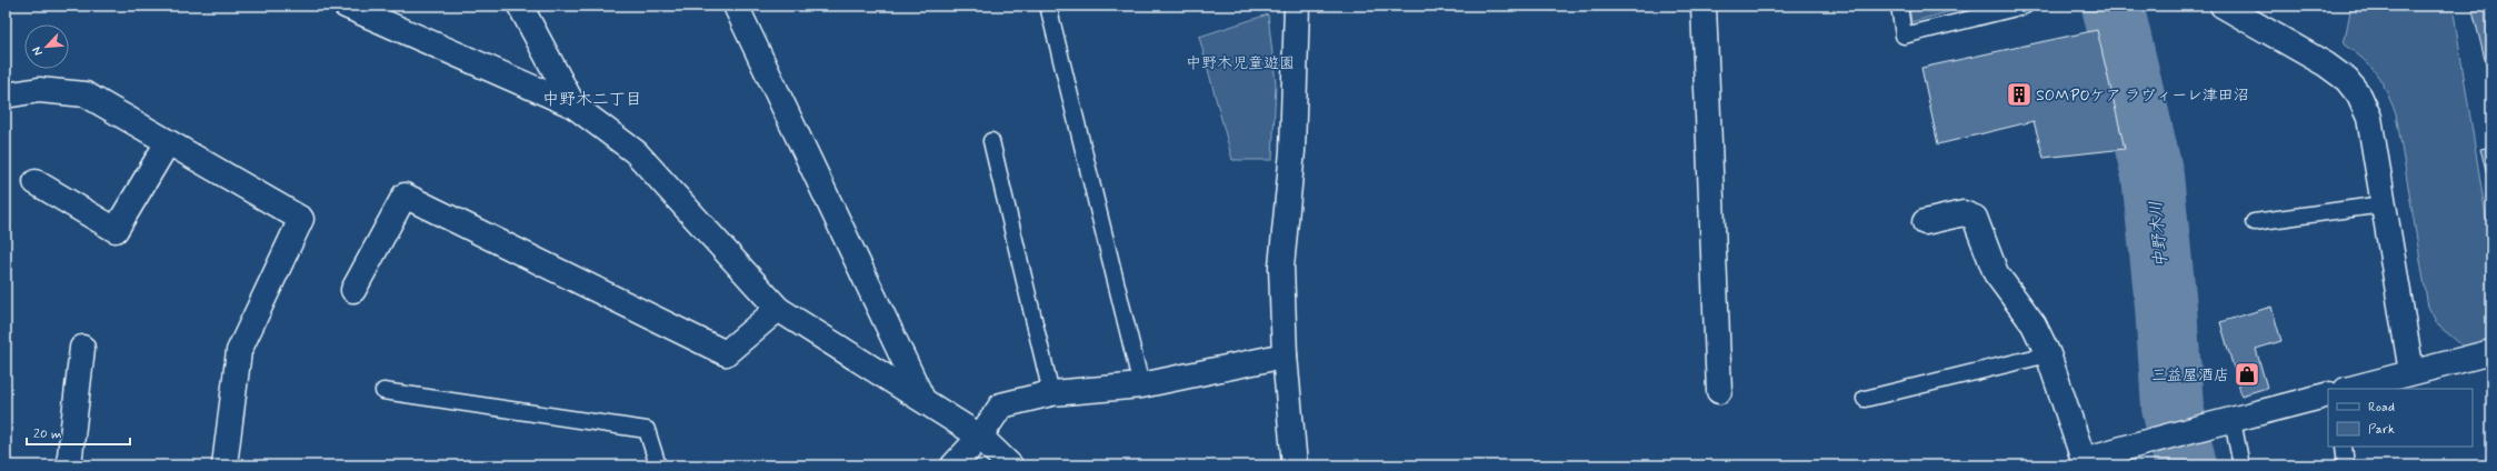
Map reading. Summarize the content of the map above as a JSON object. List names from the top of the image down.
{
  "districts": ["中野木二丁目"],
  "water": ["中野木川"],
  "parks": ["中野木児童遊園"],
  "places": {
    "building": ["SOMPOケア ラヴィーレ津田沼"],
    "shop": ["三益屋酒店"]
  },
  "legend": ["Road", "Park"],
  "scale_bar": "20 m",
  "north": "bottom left"
}
